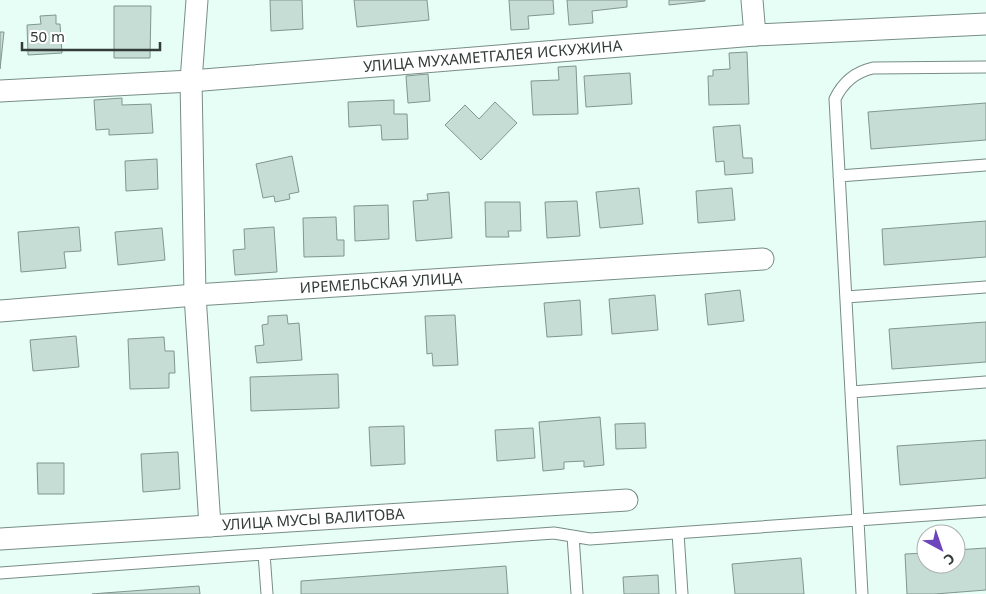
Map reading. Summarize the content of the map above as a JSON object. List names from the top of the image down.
{
  "streets": {
    "street": ["УЛИЦА МУХАМЕТГАЛЕЯ ИСКУЖИНА", "ИРЕМЕЛЬСКАЯ УЛИЦА", "УЛИЦА МУСЫ ВАЛИТОВА"]
  },
  "scale_bar": "50 m",
  "north": "bottom right"
}
